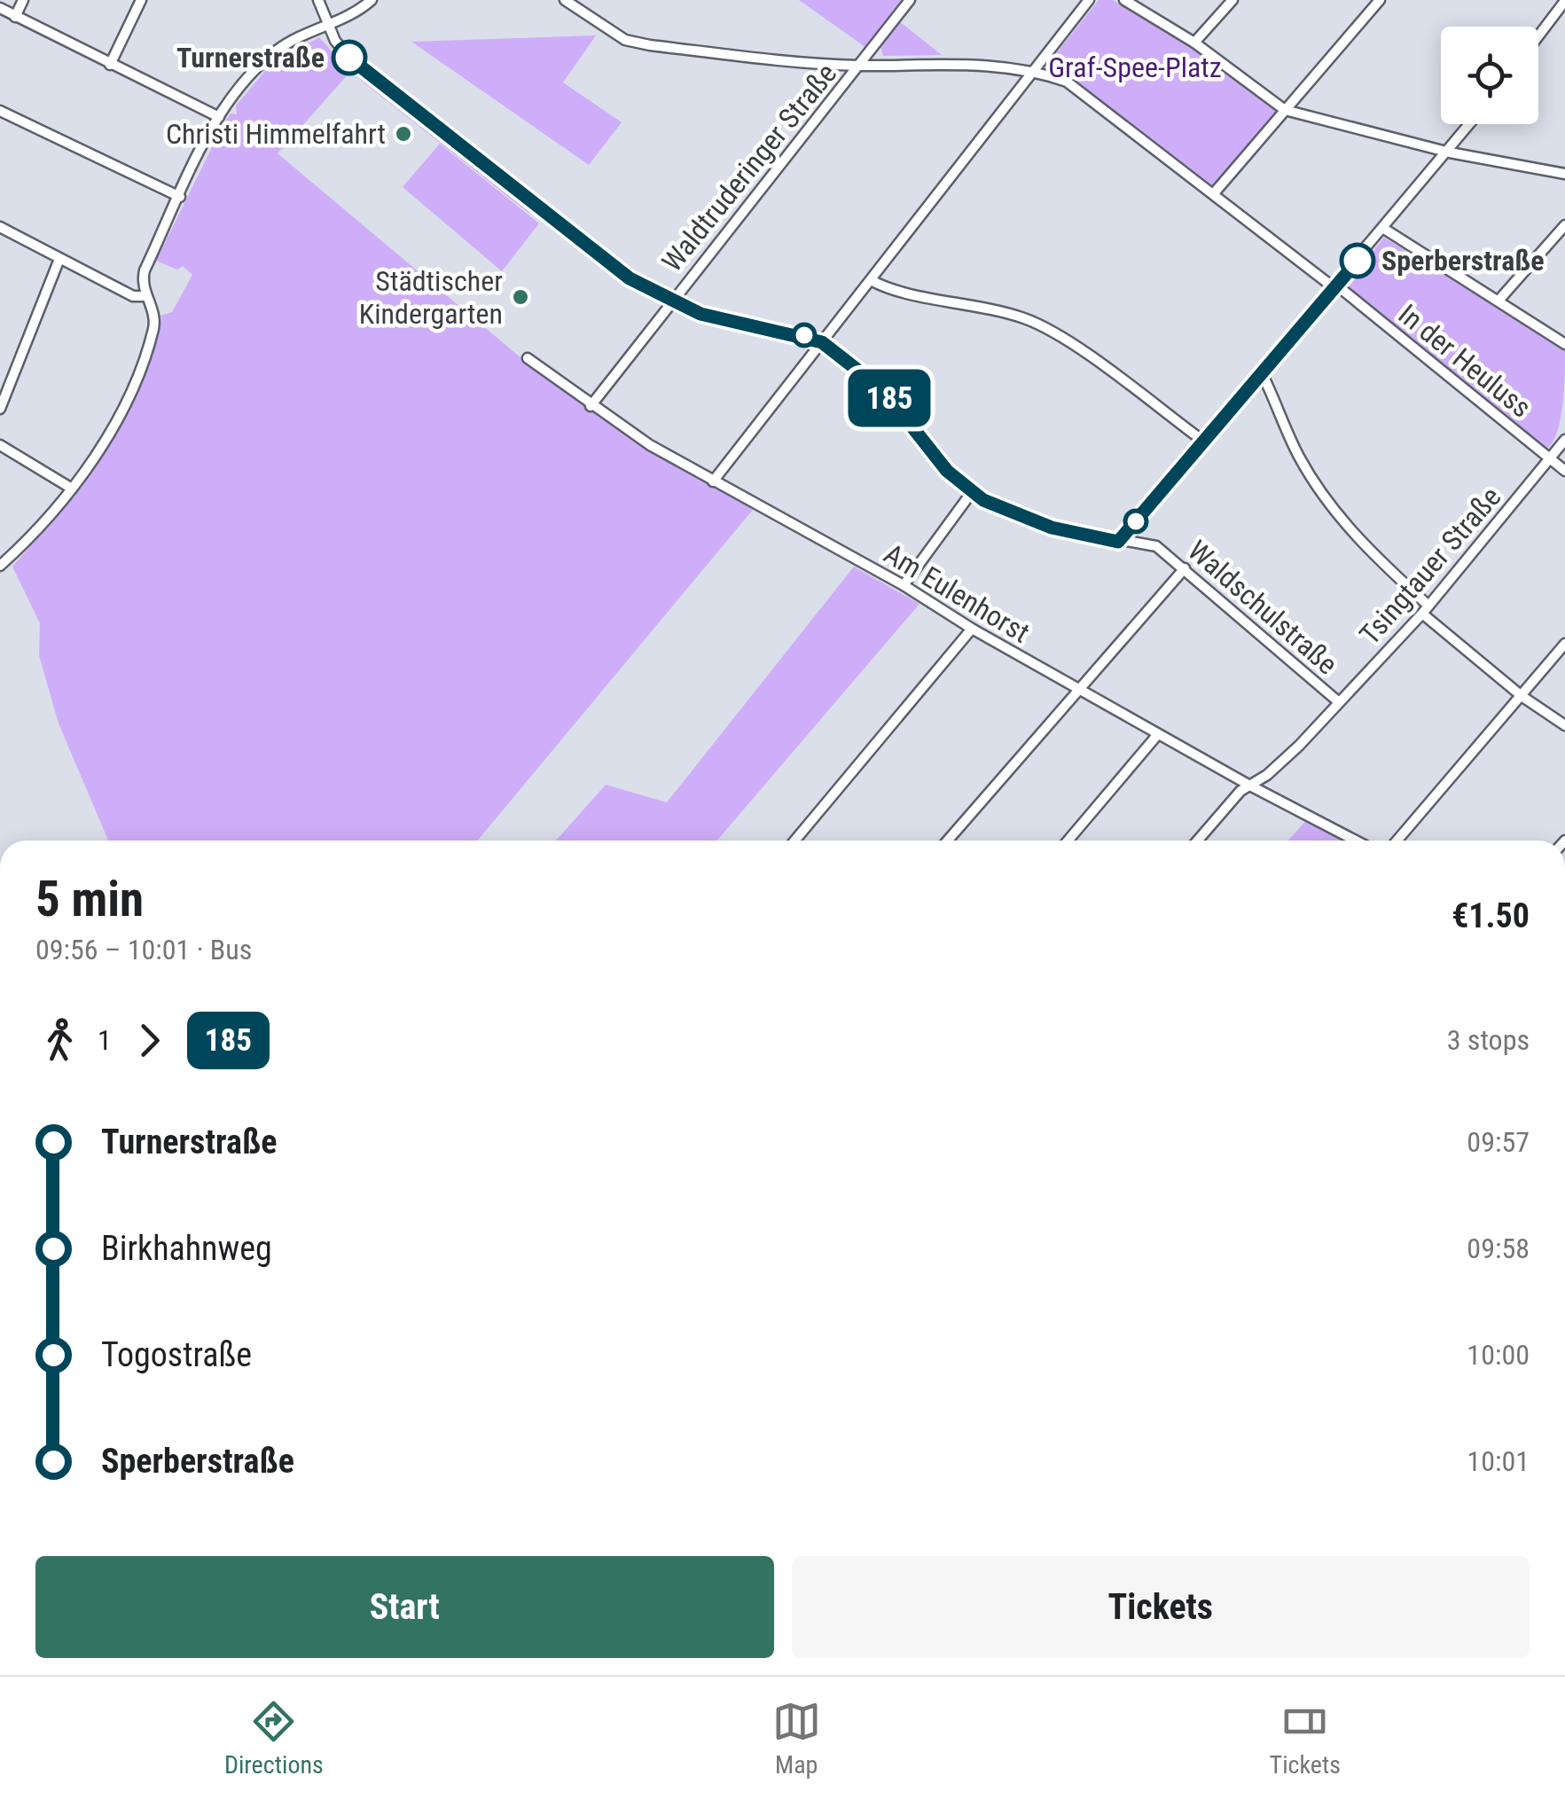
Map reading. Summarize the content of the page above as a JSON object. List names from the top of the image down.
{
  "streets": {
    "street": [
      "Waldtruderinger Straße",
      "In der Heuluss",
      "Tsingtauer Straße",
      "Am Eulenhorst",
      "Waldschulstraße"
    ]
  },
  "crossings": [
    ["Waldtruderinger Straße", "Am Eulenhorst"],
    ["Waldtruderinger Straße", "Waldschulstraße"],
    ["In der Heuluss", "Tsingtauer Straße"],
    ["Tsingtauer Straße", "Am Eulenhorst"],
    ["Tsingtauer Straße", "Waldschulstraße"]
  ],
  "parks": ["Graf-Spee-Platz"],
  "places": [
    "Turnerstraße",
    "Christi Himmelfahrt",
    "Sperberstraße",
    "Städtischer Kindergarten"
  ],
  "lines": ["bus line 185"],
  "page": {
    "on_map": "185",
    "heading": ["5 min", "09:56 – 10:01 · Bus", "€1.50"],
    "legs": ["1", "185", "3 stops"],
    "list": [
      {
        "name": "Turnerstraße",
        "value": "09:57"
      },
      {
        "name": "Birkhahnweg",
        "value": "09:58"
      },
      {
        "name": "Togostraße",
        "value": "10:00"
      },
      {
        "name": "Sperberstraße",
        "value": "10:01"
      }
    ],
    "buttons": ["Start", "Tickets"],
    "tabs": ["Directions", "Map", "Tickets"]
  }
}
